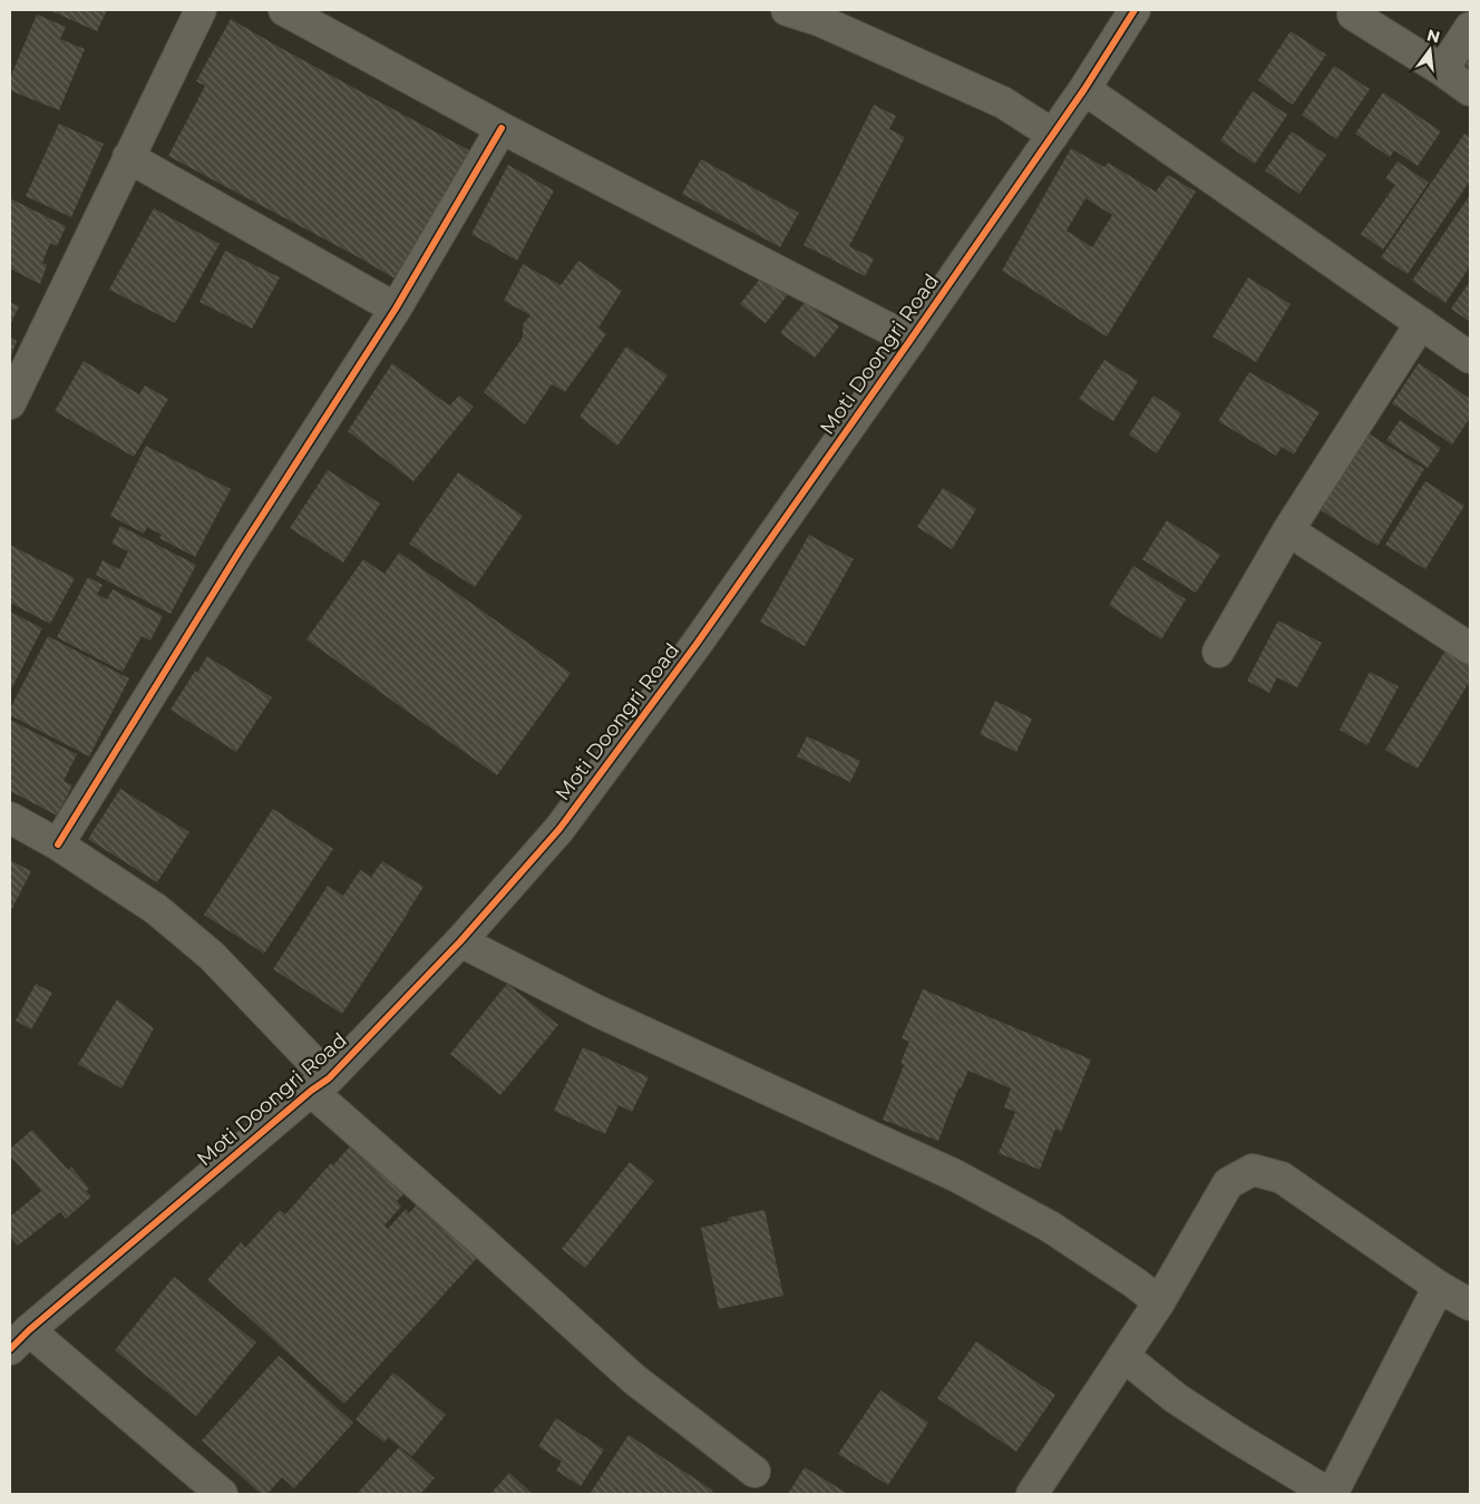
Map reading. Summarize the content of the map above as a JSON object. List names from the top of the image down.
{
  "streets": {
    "street": ["Moti Doongri Road"]
  },
  "north": "top"
}
